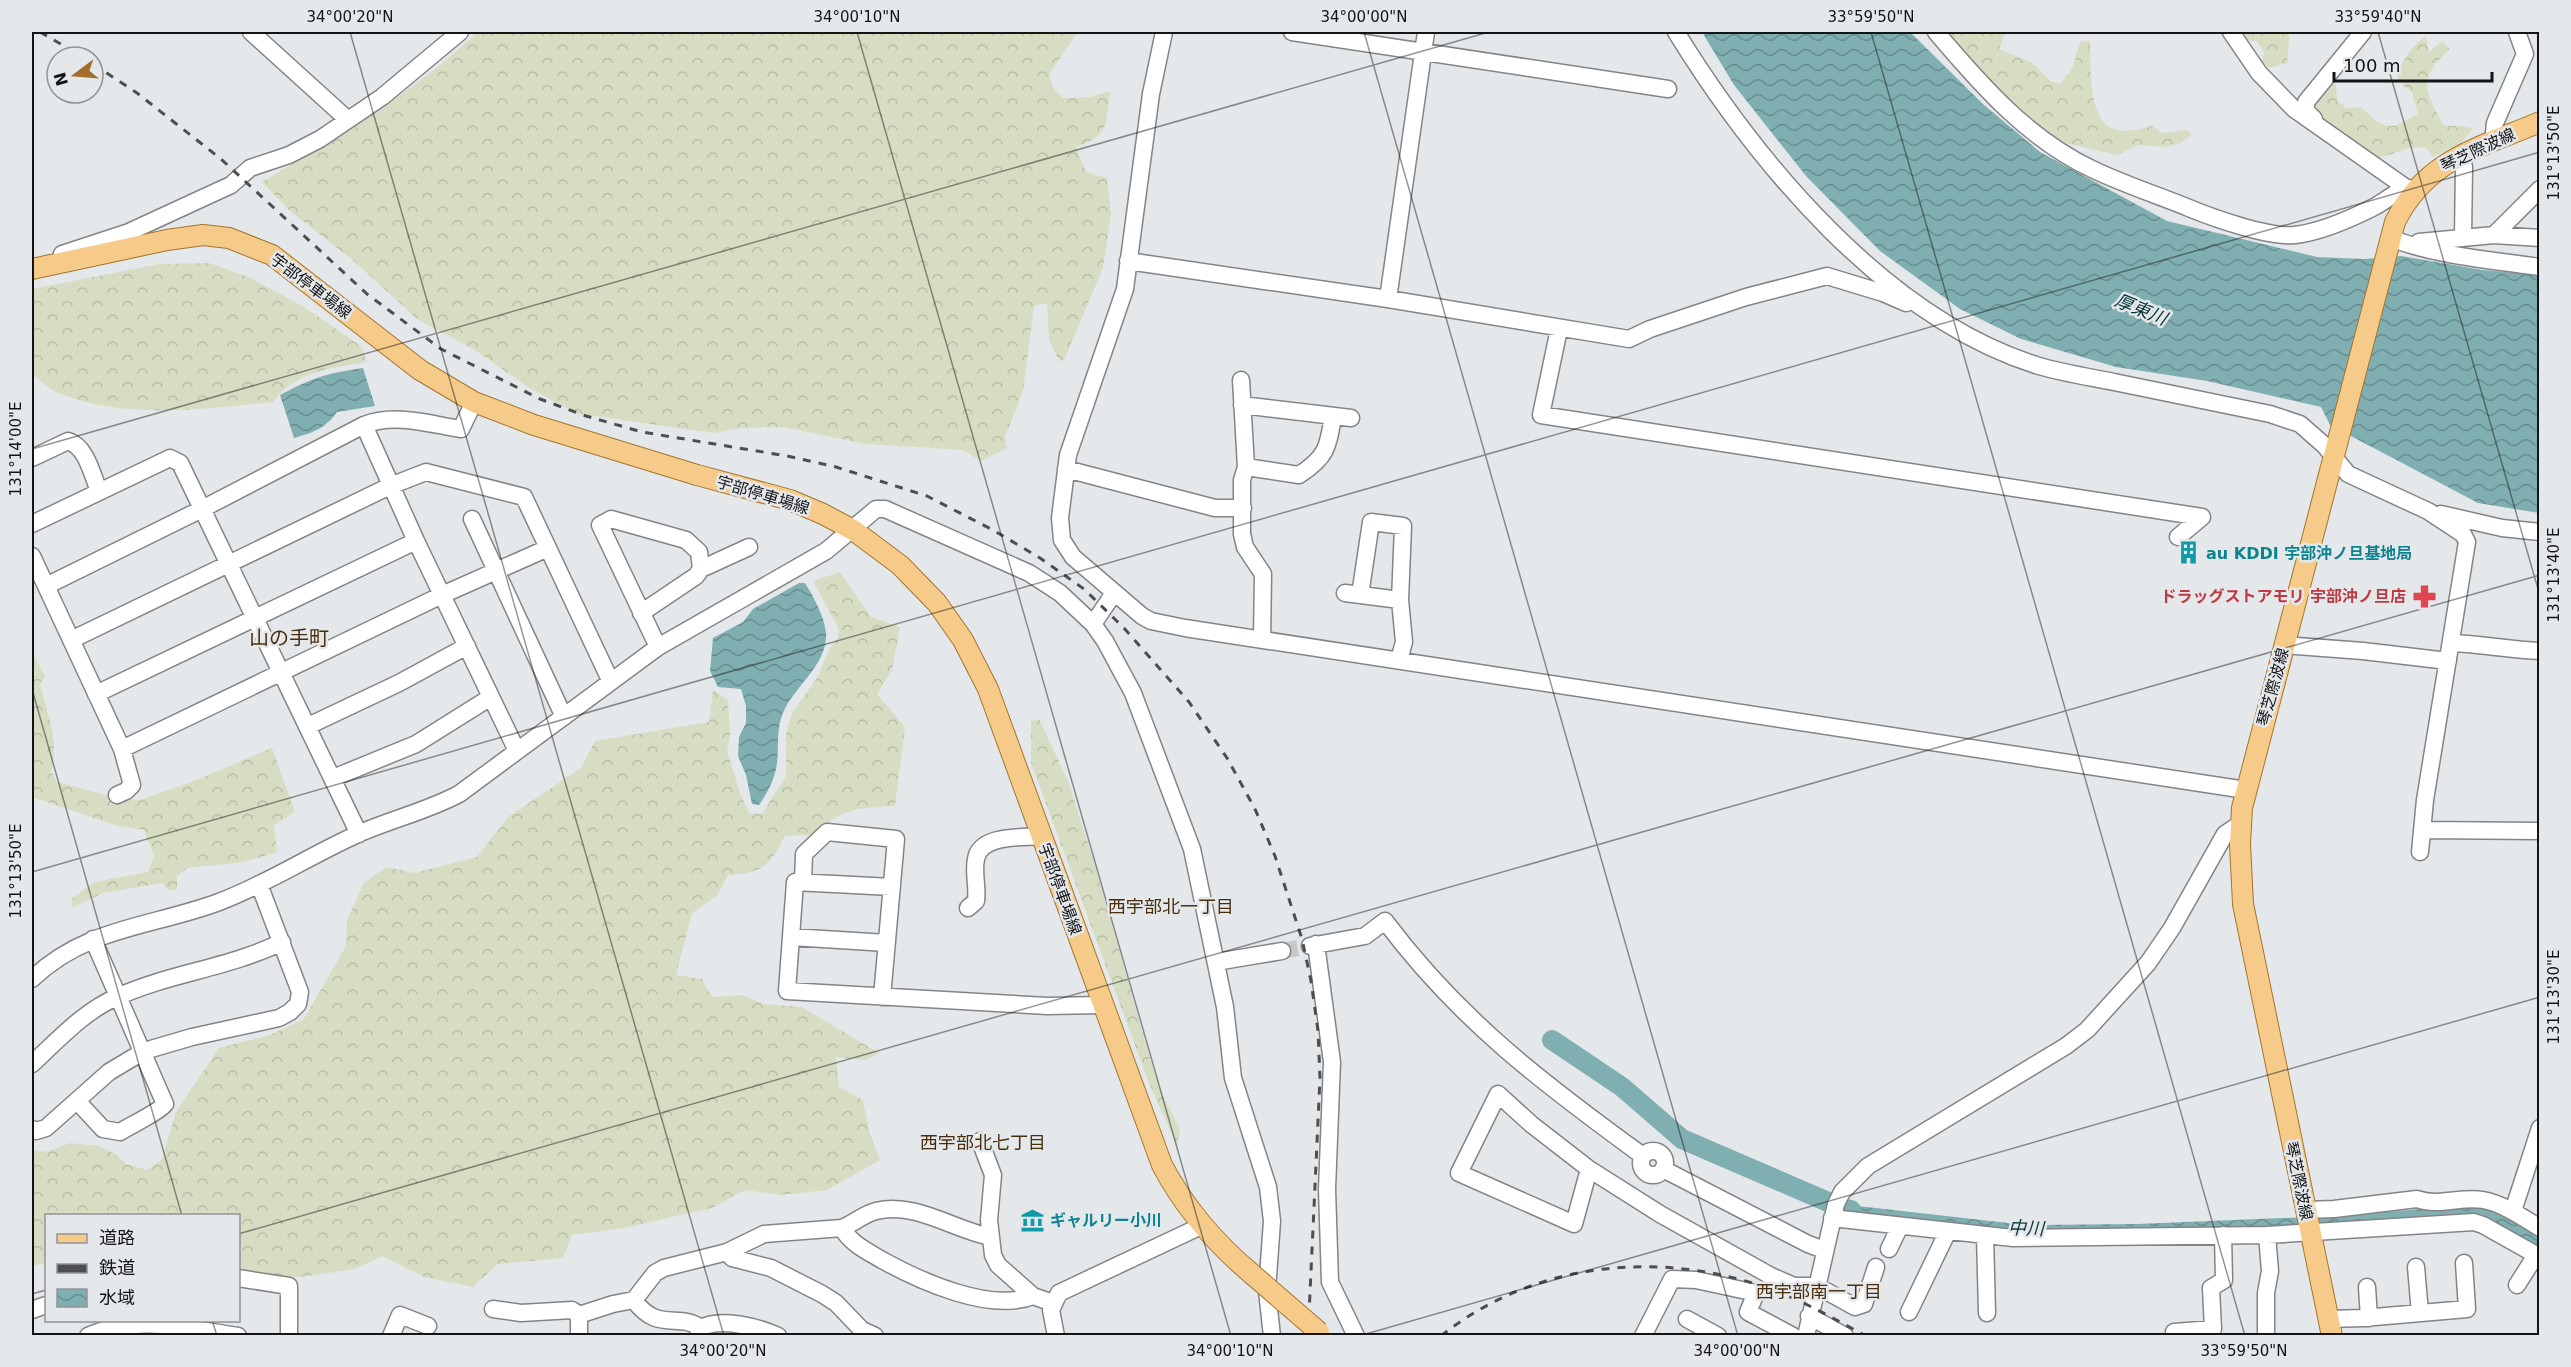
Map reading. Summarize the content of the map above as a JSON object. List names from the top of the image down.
{
  "streets": {
    "main road": ["琴芝際波線", "宇部停車場線"]
  },
  "districts": [
    "山の手町",
    "西宇部北一丁目",
    "西宇部北七丁目",
    "西宇部南一丁目"
  ],
  "water": ["厚東川", "中川"],
  "places": {
    "building": ["au KDDI 宇部沖ノ旦基地局"],
    "pharmacy": ["ドラッグストアモリ 宇部沖ノ旦店"],
    "museum": ["ギャルリー小川"]
  },
  "legend": ["道路", "鉄道", "水域"],
  "scale_bar": "100 m",
  "north": "left",
  "coordinates": [
    "34°00'20\"N",
    "34°00'10\"N",
    "34°00'00\"N",
    "33°59'50\"N",
    "33°59'40\"N",
    "131°13'50\"E",
    "131°14'00\"E",
    "131°13'40\"E",
    "131°13'30\"E"
  ]
}
